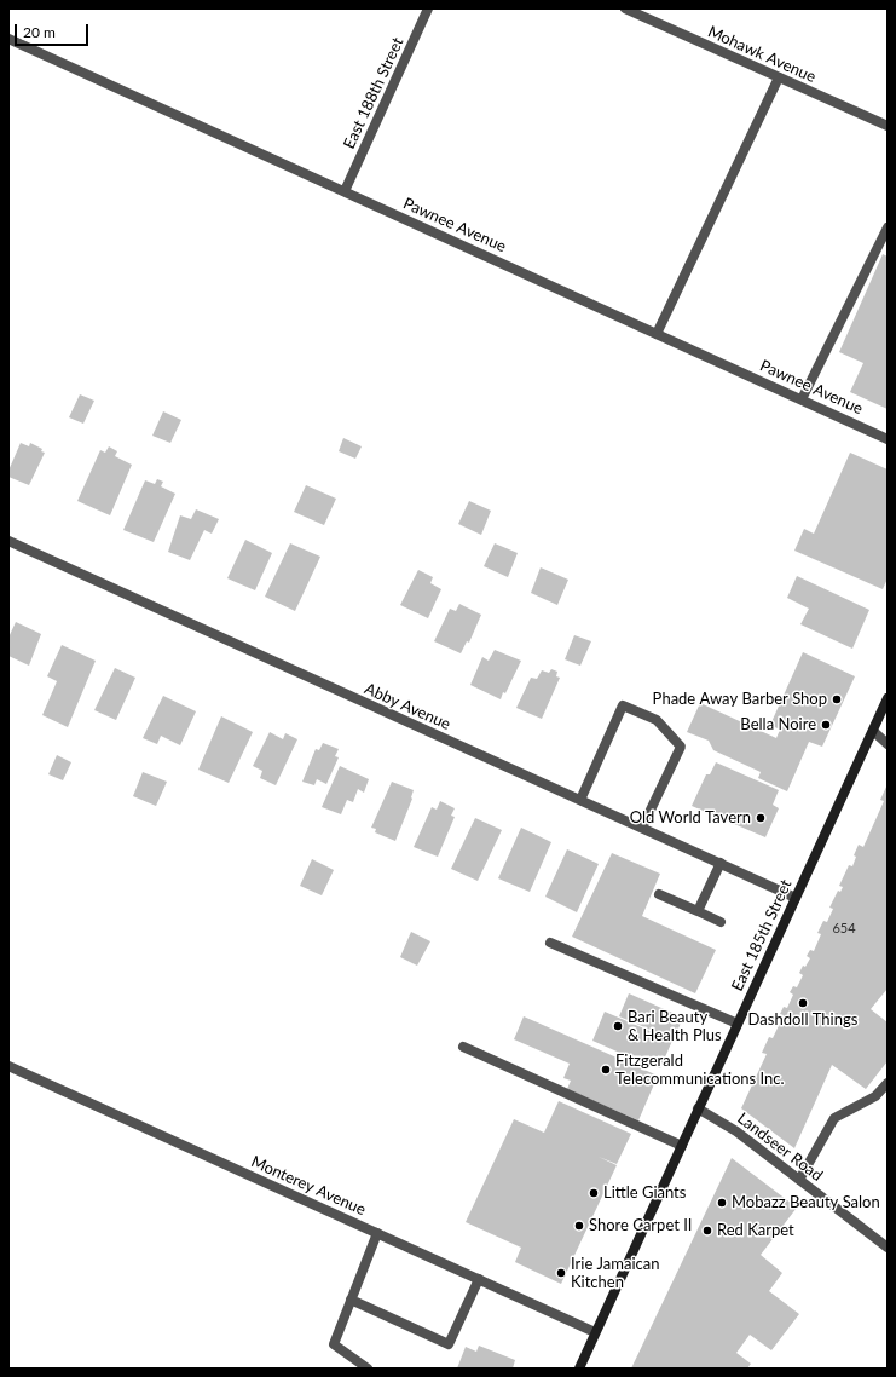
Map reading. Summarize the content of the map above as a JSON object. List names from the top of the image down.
{
  "streets": {
    "street": [
      "Mohawk Avenue",
      "East 188th Street",
      "Pawnee Avenue",
      "Abby Avenue",
      "East 185th Street",
      "Landseer Road",
      "Monterey Avenue"
    ]
  },
  "crossings": [
    ["East 188th Street", "Pawnee Avenue"],
    ["Abby Avenue", "East 185th Street"],
    ["East 185th Street", "Landseer Road"],
    ["East 185th Street", "Monterey Avenue"]
  ],
  "places": [
    "Phade Away Barber Shop",
    "Bella Noire",
    "Old World Tavern",
    "Dashdoll Things",
    "Bari Beauty & Health Plus",
    "Fitzgerald Telecommunications Inc.",
    "Little Giants",
    "Mobazz Beauty Salon",
    "Shore Carpet II",
    "Red Karpet",
    "Irie Jamaican Kitchen"
  ],
  "house_numbers": ["654"],
  "scale_bar": "20 m"
}
